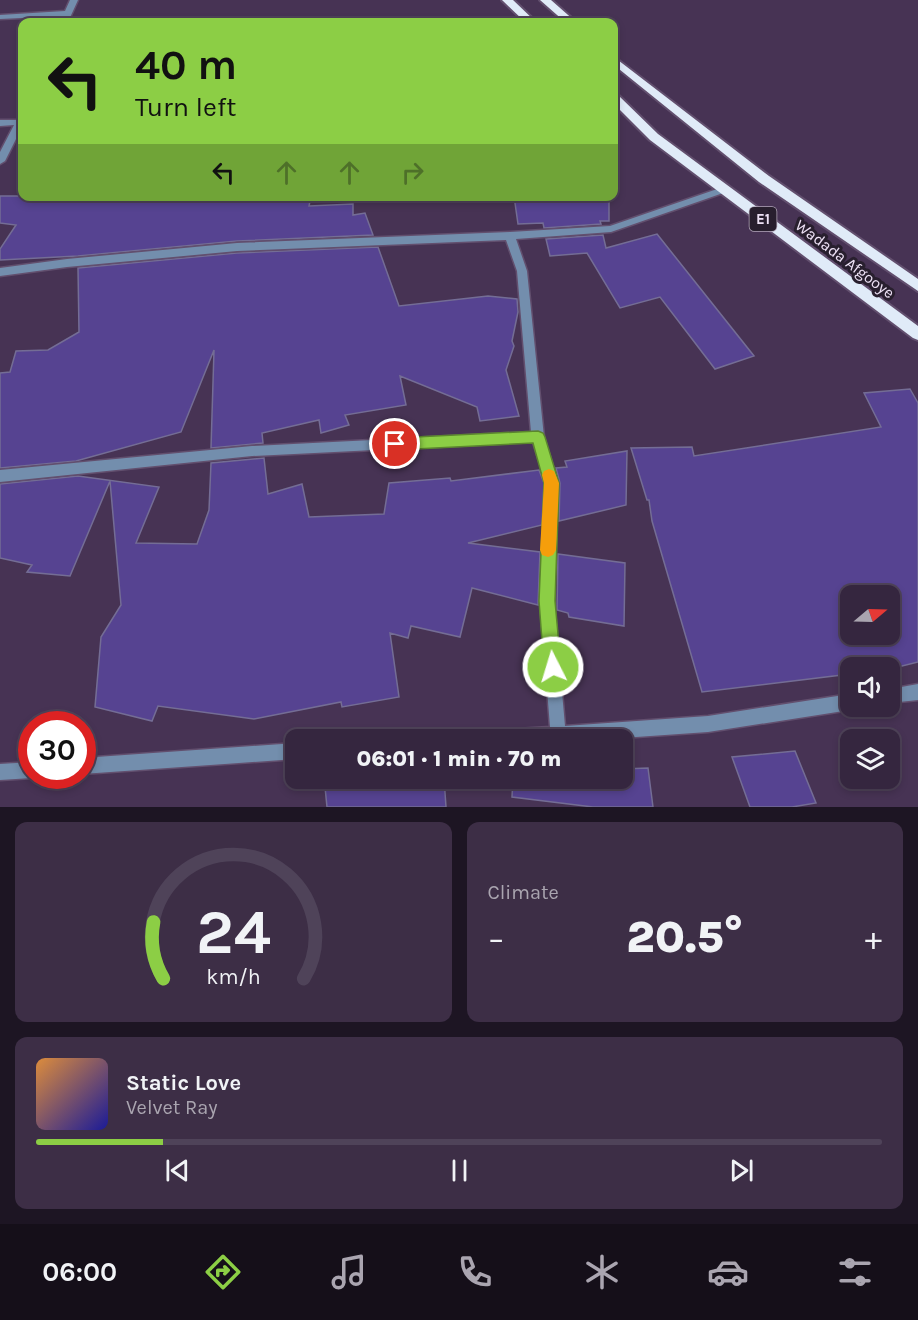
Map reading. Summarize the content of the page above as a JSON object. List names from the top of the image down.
{
  "streets": {
    "highway": ["E1", "Wadada Afgooye"]
  },
  "north": "right",
  "page": {
    "turn": ["40 m", "Turn left"],
    "limit": "30",
    "trip": "06:01 · 1 min · 70 m",
    "tile": "Climate",
    "heat": ["−", "20.5°", "+"],
    "song": ["Static Love", "Velvet Ray"],
    "tabs": "06:00",
    "gauge": ["24", "km/h"]
  }
}
